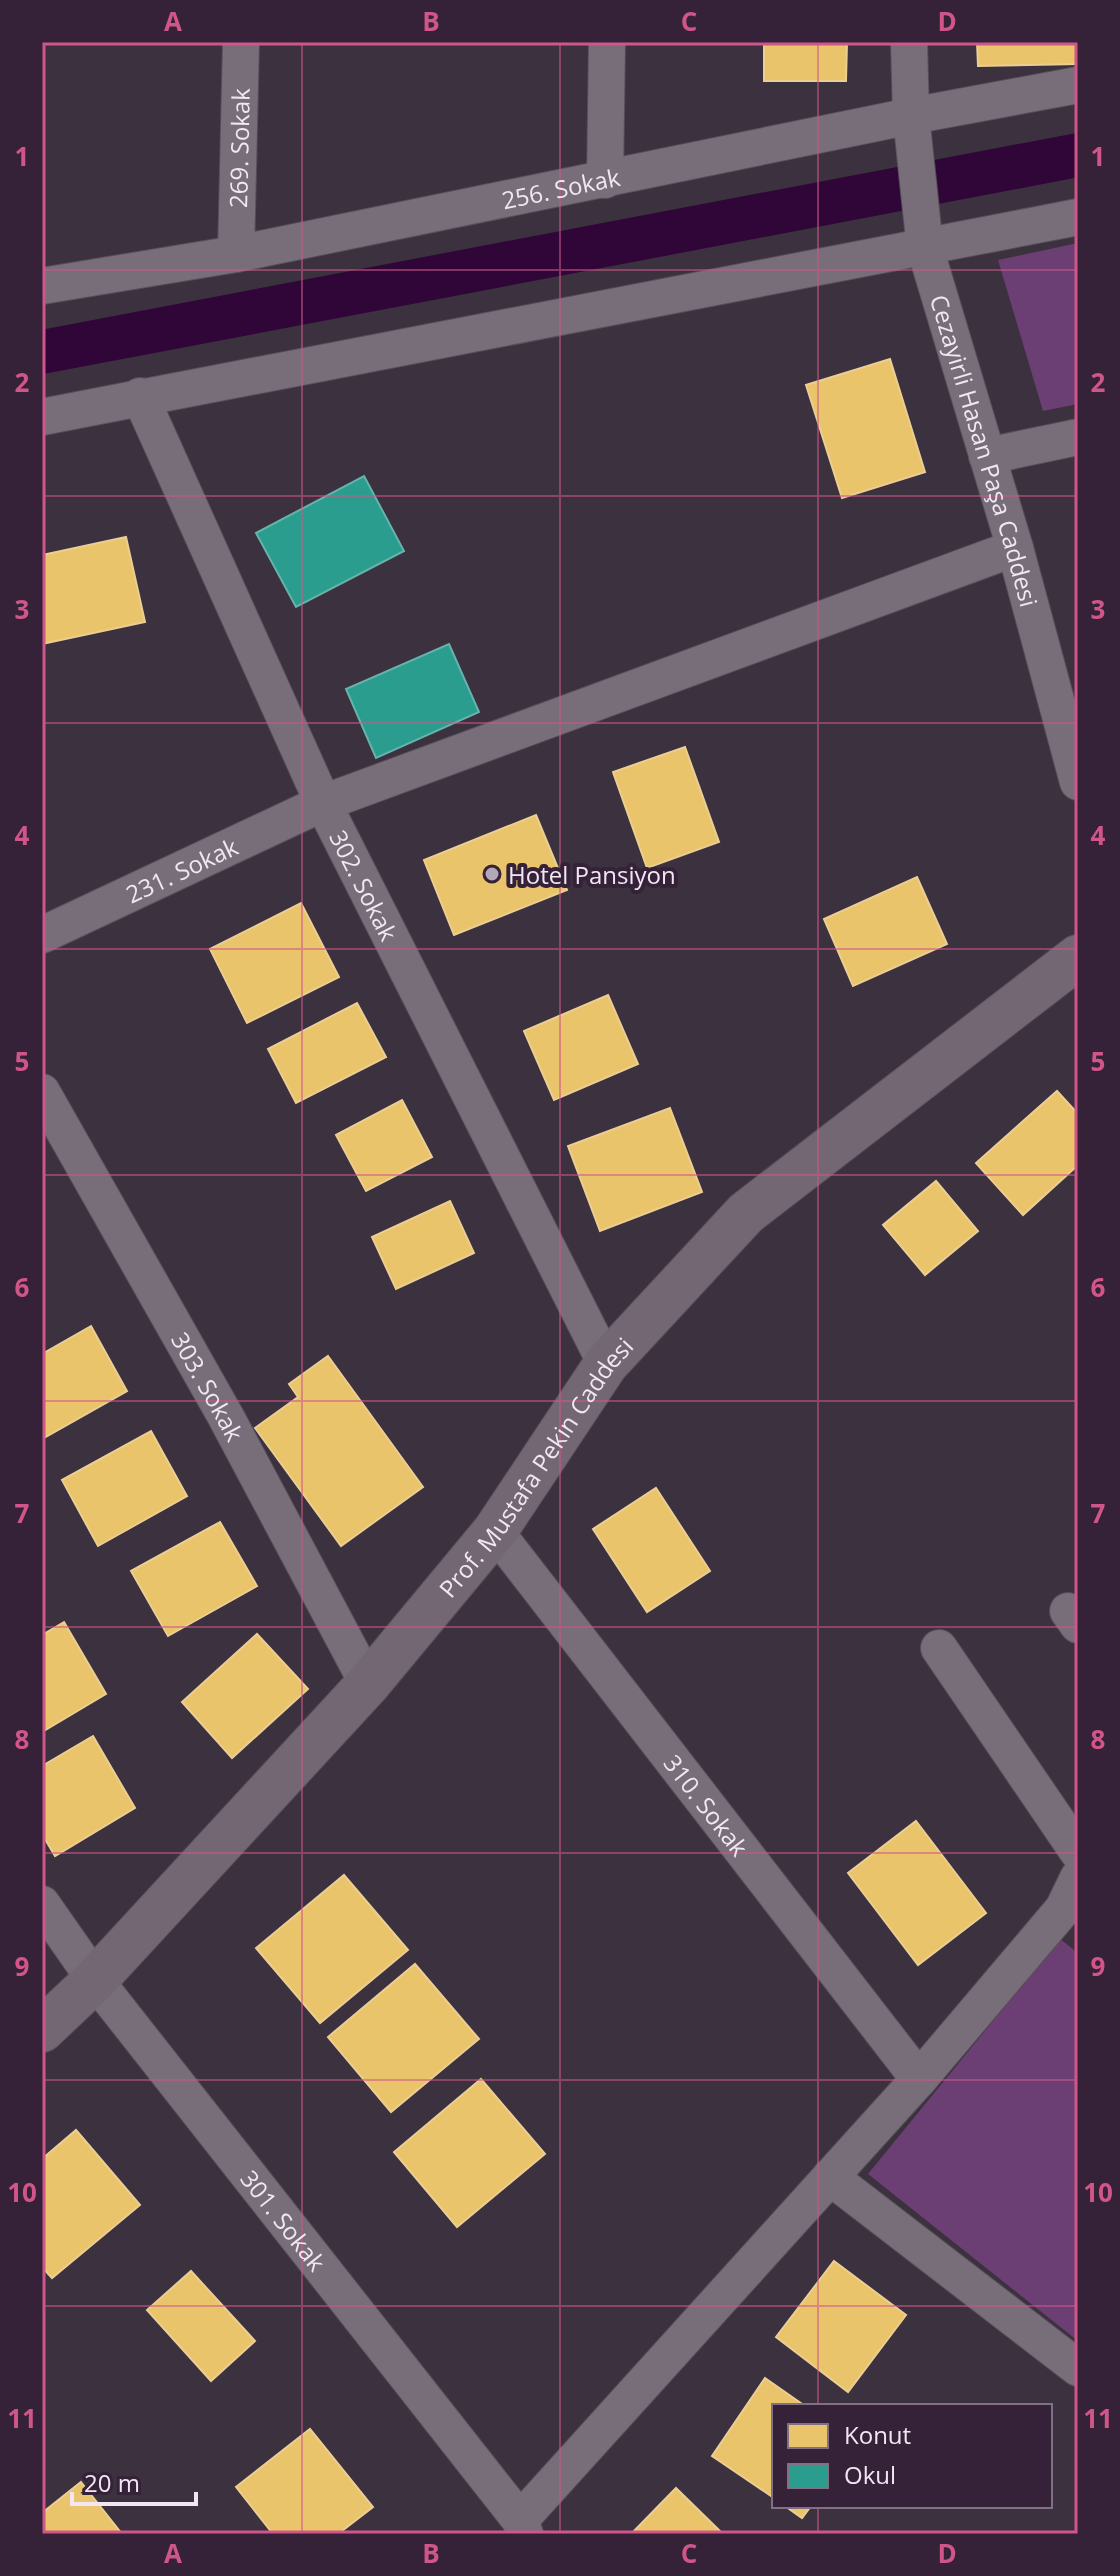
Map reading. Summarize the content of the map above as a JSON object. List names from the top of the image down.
{
  "streets": {
    "main road": ["Prof. Mustafa Pekin Caddesi"],
    "street": [
      "269. Sokak",
      "256. Sokak",
      "Cezayirli Hasan Paşa Caddesi",
      "231. Sokak",
      "302. Sokak",
      "303. Sokak",
      "310. Sokak",
      "301. Sokak"
    ]
  },
  "crossings": [
    ["269. Sokak", "256. Sokak"],
    ["256. Sokak", "Cezayirli Hasan Paşa Caddesi"],
    ["Cezayirli Hasan Paşa Caddesi", "231. Sokak"],
    ["231. Sokak", "302. Sokak"],
    ["302. Sokak", "Prof. Mustafa Pekin Caddesi"],
    ["303. Sokak", "Prof. Mustafa Pekin Caddesi"],
    ["Prof. Mustafa Pekin Caddesi", "310. Sokak"],
    ["Prof. Mustafa Pekin Caddesi", "301. Sokak"]
  ],
  "places": ["Hotel Pansiyon"],
  "legend": ["Konut", "Okul"],
  "scale_bar": "20 m",
  "grid": {
    "columns": [
      "A",
      "B",
      "C",
      "D"
    ],
    "rows": [
      "1",
      "2",
      "3",
      "4",
      "5",
      "6",
      "7",
      "8",
      "9",
      "10",
      "11"
    ]
  }
}
